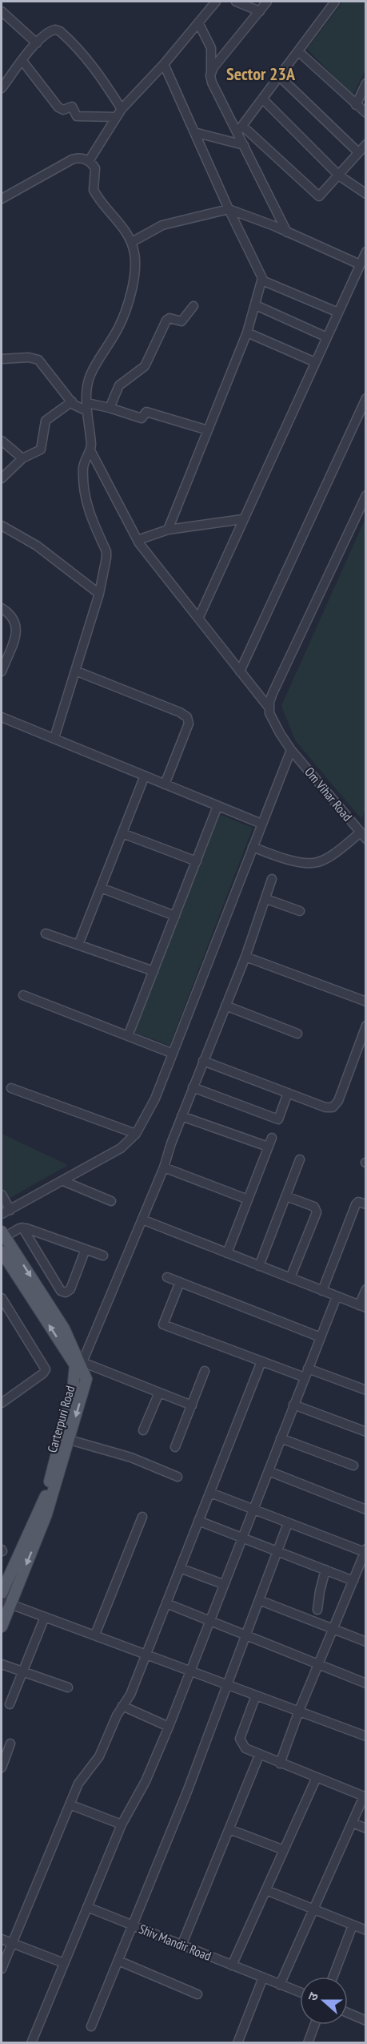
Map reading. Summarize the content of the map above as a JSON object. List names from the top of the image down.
{
  "streets": {
    "main road": ["Carterpuri Road"],
    "street": ["Om Vihar Road", "Shiv Mandir Road"]
  },
  "one_way": ["Carterpuri Road"],
  "districts": ["Sector 23A"],
  "north": "left"
}
